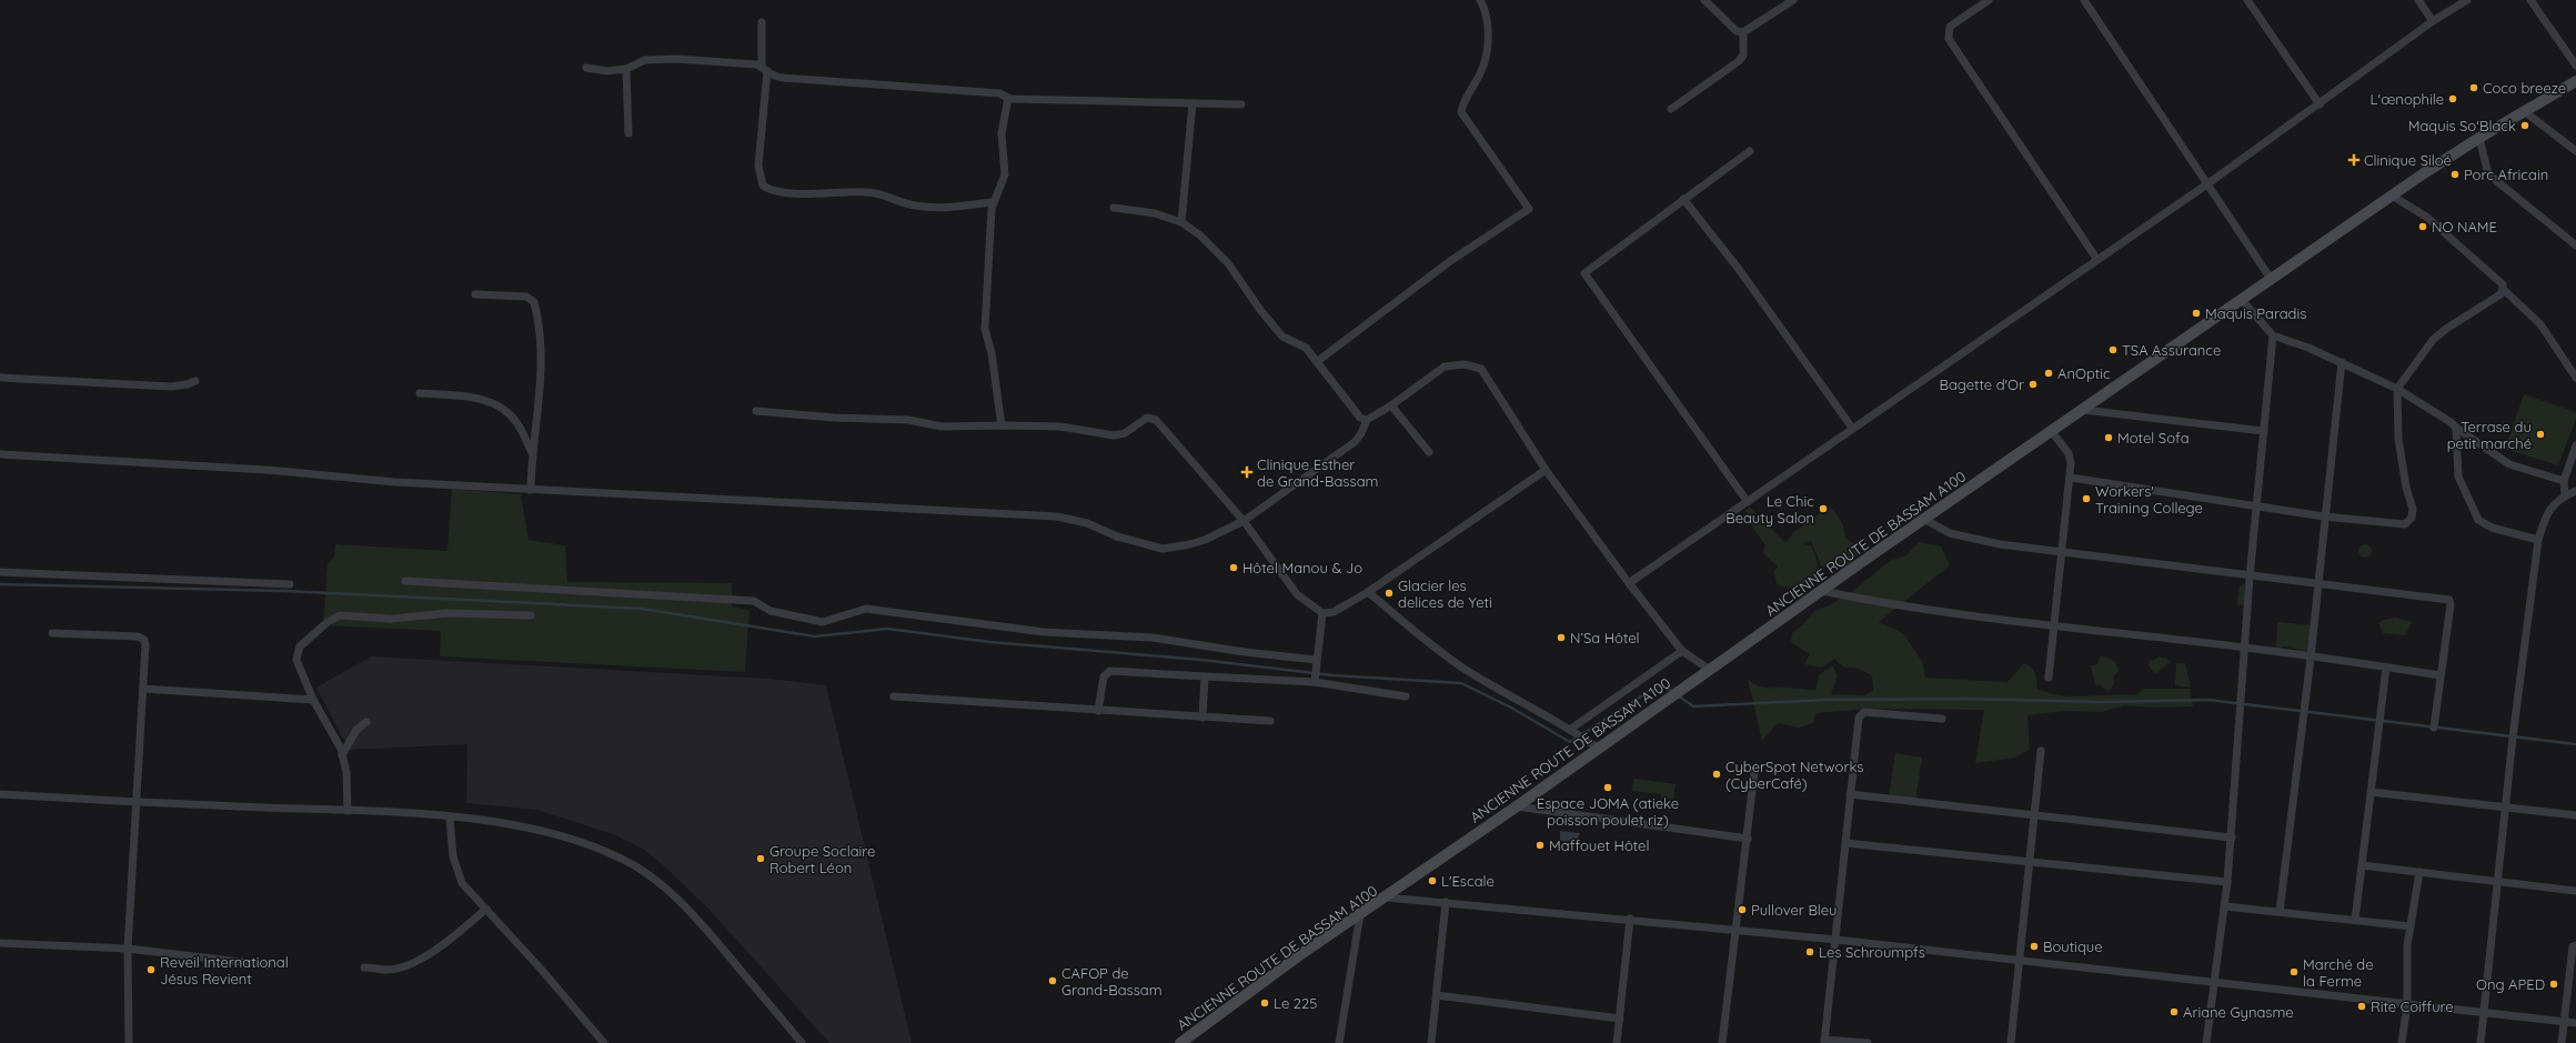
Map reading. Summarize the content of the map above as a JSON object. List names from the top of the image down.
{
  "streets": {
    "main road": ["ANCIENNE ROUTE DE BASSAM A100"]
  },
  "places": {
    "other": [
      "Coco breeze",
      "L‘œnophile",
      "Maquis So‘Black",
      "Porc Africain",
      "NO NAME",
      "Maquis Paradis",
      "TSA Assurance",
      "AnOptic",
      "Bagette d'Or",
      "Terrase du petit marché",
      "Motel Sofa",
      "Workers' Training College",
      "Le Chic Beauty Salon",
      "Hôtel Manou & Jo",
      "Glacier les delices de Yeti",
      "N’Sa Hôtel",
      "CyberSpot Networks (CyberCafé)",
      "Espace JOMA (atieke poisson poulet riz)",
      "Maffouet Hôtel",
      "Groupe Soclaire Robert Léon",
      "L'Escale",
      "Pullover Bleu",
      "Boutique",
      "Les Schroumpfs",
      "Reveil International Jésus Revient",
      "Marché de la Ferme",
      "CAFOP de Grand-Bassam",
      "Ong APED",
      "Le 225",
      "Rite Coiffure",
      "Ariane Gynasme"
    ],
    "health": ["Clinique Siloé", "Clinique Esther de Grand-Bassam"]
  }
}
